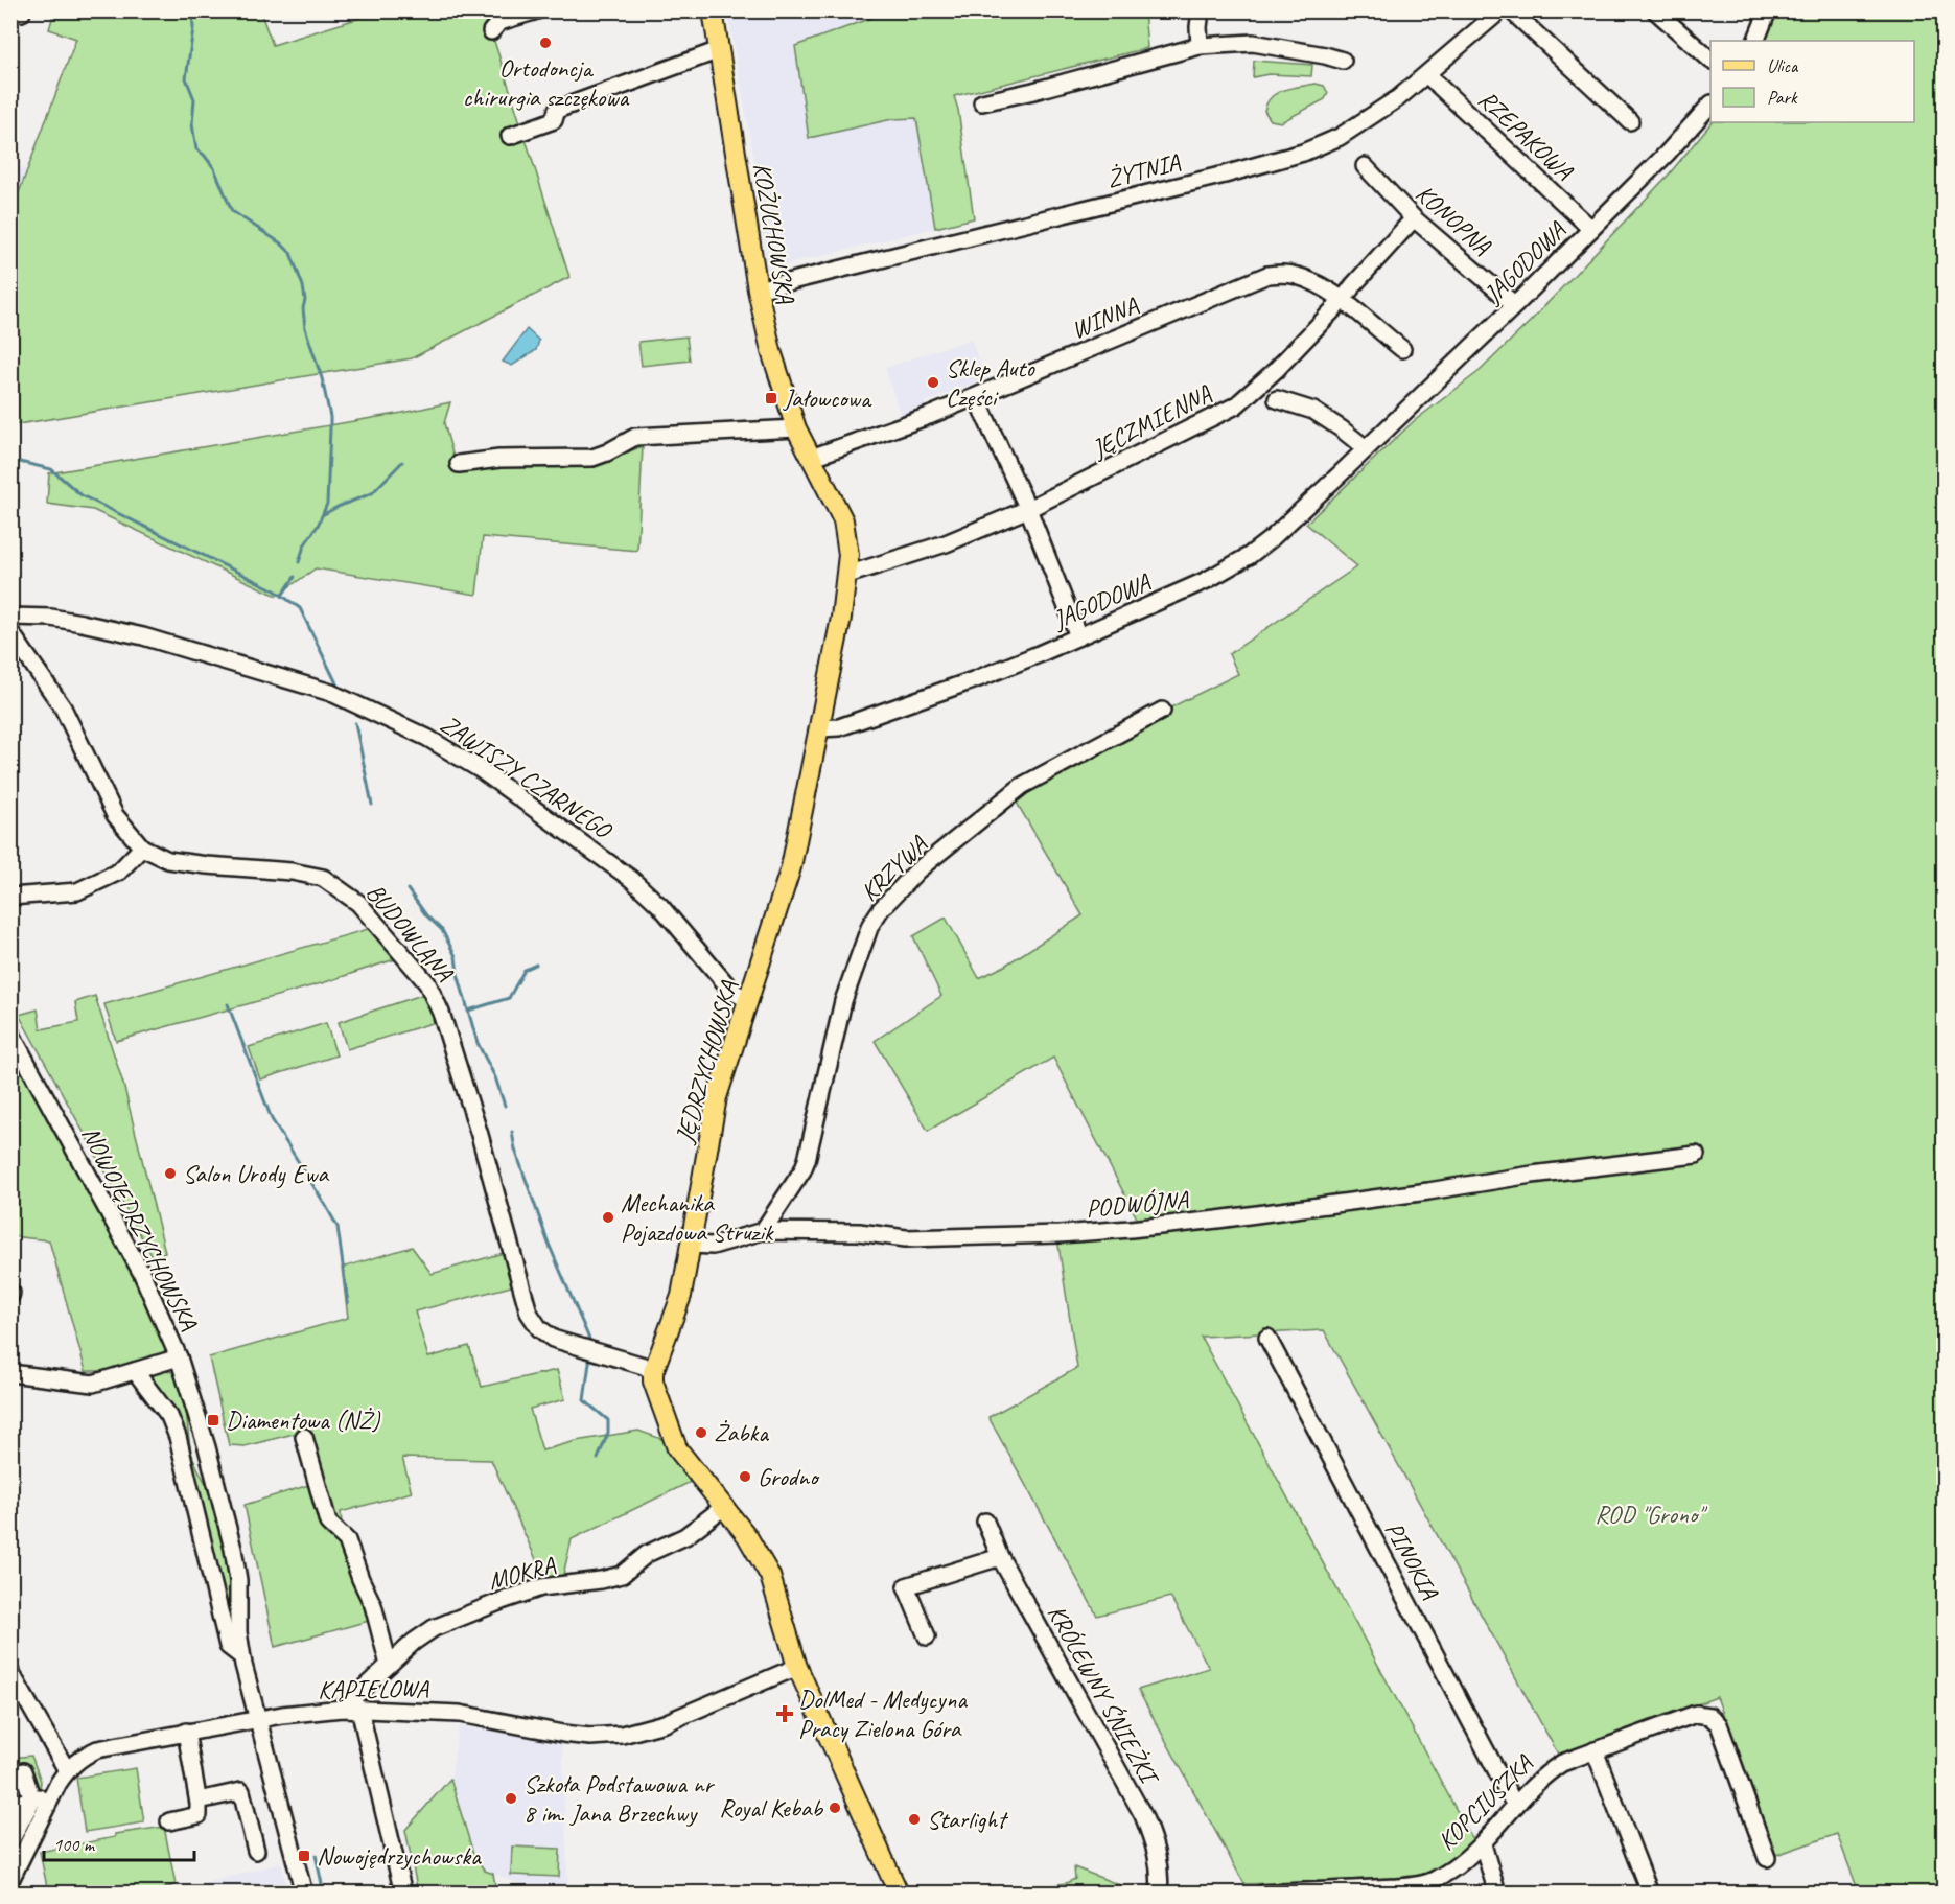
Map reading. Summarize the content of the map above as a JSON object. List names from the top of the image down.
{
  "streets": {
    "main road": ["KOŻUCHOWSKA", "JĘDRZYCHOWSKA"],
    "street": [
      "RZEPAKOWA",
      "ŻYTNIA",
      "KONOPNA",
      "JAGODOWA",
      "WINNA",
      "JĘCZMIENNA",
      "ZAWISZY CZARNEGO",
      "KRZYWA",
      "BUDOWLANA",
      "PODWÓJNA",
      "NOWOJĘDRZYCHOWSKA",
      "PINOKIA",
      "MOKRA",
      "KĄPIELOWA",
      "KRÓLEWNY ŚNIEŻKI",
      "KOPCIUSZKA"
    ]
  },
  "crossings": [
    ["RZEPAKOWA", "ŻYTNIA"],
    ["RZEPAKOWA", "JAGODOWA"],
    ["ŻYTNIA", "KOŻUCHOWSKA"],
    ["KONOPNA", "JAGODOWA"],
    ["KONOPNA", "JĘCZMIENNA"],
    ["KOŻUCHOWSKA", "WINNA"],
    ["KOŻUCHOWSKA", "JĘDRZYCHOWSKA"],
    ["JAGODOWA", "JĘDRZYCHOWSKA"],
    ["WINNA", "JĘCZMIENNA"],
    ["WINNA", "JĘDRZYCHOWSKA"],
    ["JĘCZMIENNA", "JĘDRZYCHOWSKA"],
    ["ZAWISZY CZARNEGO", "JĘDRZYCHOWSKA"],
    ["KRZYWA", "PODWÓJNA"],
    ["BUDOWLANA", "JĘDRZYCHOWSKA"],
    ["JĘDRZYCHOWSKA", "PODWÓJNA"],
    ["NOWOJĘDRZYCHOWSKA", "KĄPIELOWA"],
    ["PINOKIA", "KOPCIUSZKA"],
    ["MOKRA", "KĄPIELOWA"]
  ],
  "parks": ["ROD \"Grono\""],
  "places": {
    "other": [
      "Ortodoncja chirurgia szczękowa",
      "Sklep Auto Części",
      "Salon Urody Ewa",
      "Mechanika Pojazdowa Struzik",
      "Żabka",
      "Grodno",
      "Szkoła Podstawowa nr 8 im. Jana Brzechwy",
      "Royal Kebab",
      "Starlight"
    ],
    "transit": ["Jałowcowa", "Diamentowa (NŻ)", "Nowojędrzychowska"],
    "health": ["DolMed - Medycyna Pracy Zielona Góra"]
  },
  "legend": ["Ulica", "Park"],
  "scale_bar": "100 m"
}
